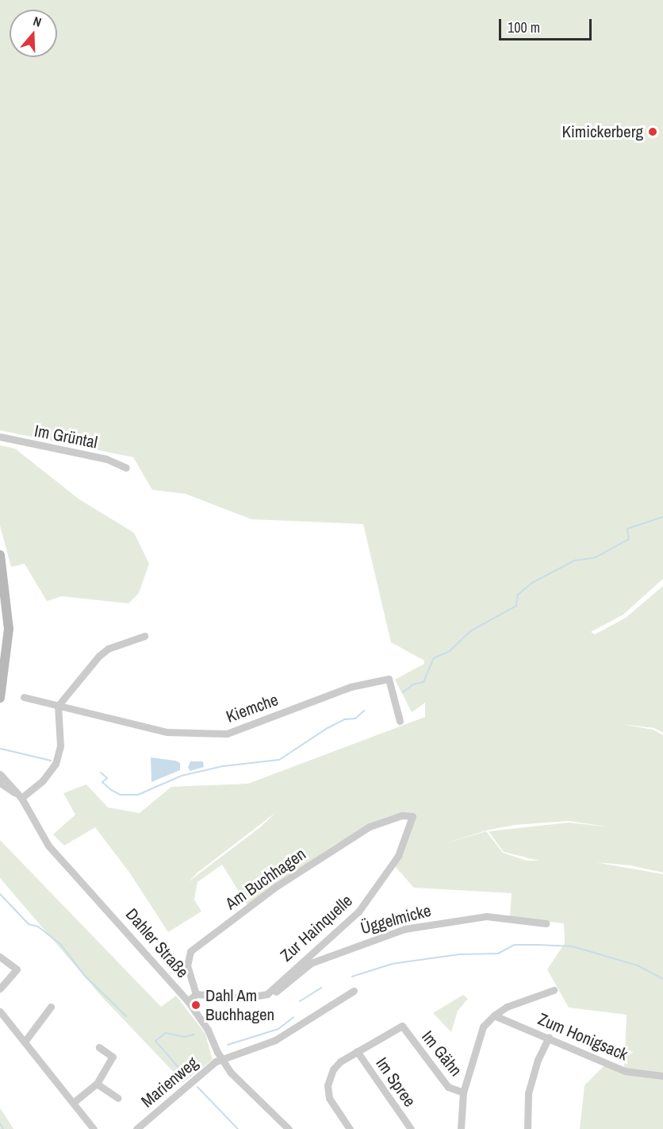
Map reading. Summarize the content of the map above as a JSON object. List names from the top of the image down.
{
  "streets": {
    "street": [
      "Im Grüntal",
      "Kiemche",
      "Am Buchhagen",
      "Üggelmicke",
      "Zur Hainquelle",
      "Dahler Straße",
      "Zum Honigsack",
      "Im Gähn",
      "Marienweg",
      "Im Spree"
    ]
  },
  "crossings": [
    ["Am Buchhagen", "Zur Hainquelle"],
    ["Üggelmicke", "Zur Hainquelle"],
    ["Dahler Straße", "Marienweg"],
    ["Zum Honigsack", "Im Gähn"],
    ["Im Gähn", "Im Spree"]
  ],
  "places": ["Kimickerberg", "Dahl Am Buchhagen"],
  "scale_bar": "100 m",
  "north": "top"
}
